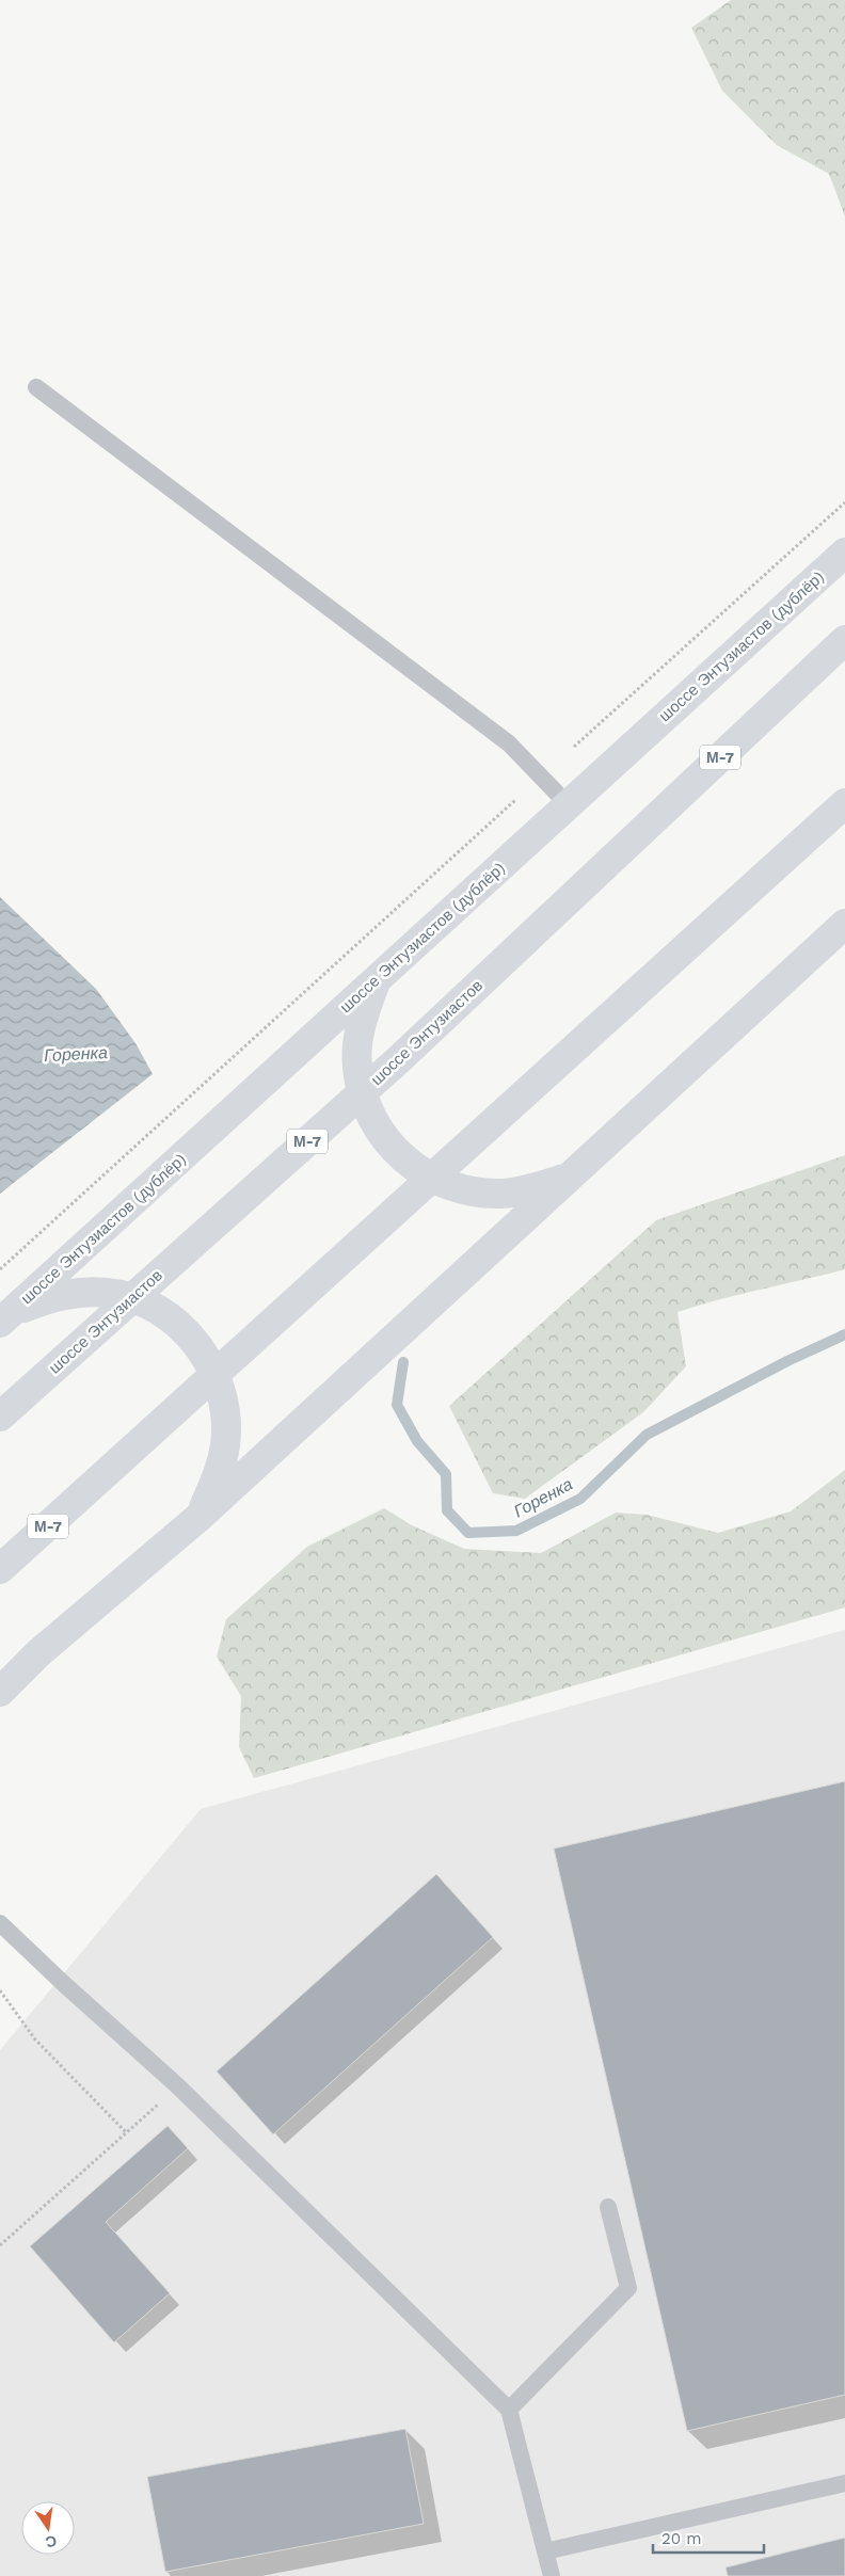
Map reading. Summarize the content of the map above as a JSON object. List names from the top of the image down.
{
  "streets": {
    "main road": ["шоссе Энтузиастов (дублёр)", "М-7", "шоссе Энтузиастов"]
  },
  "water": ["Горенка"],
  "scale_bar": "20 m",
  "north": "bottom"
}
